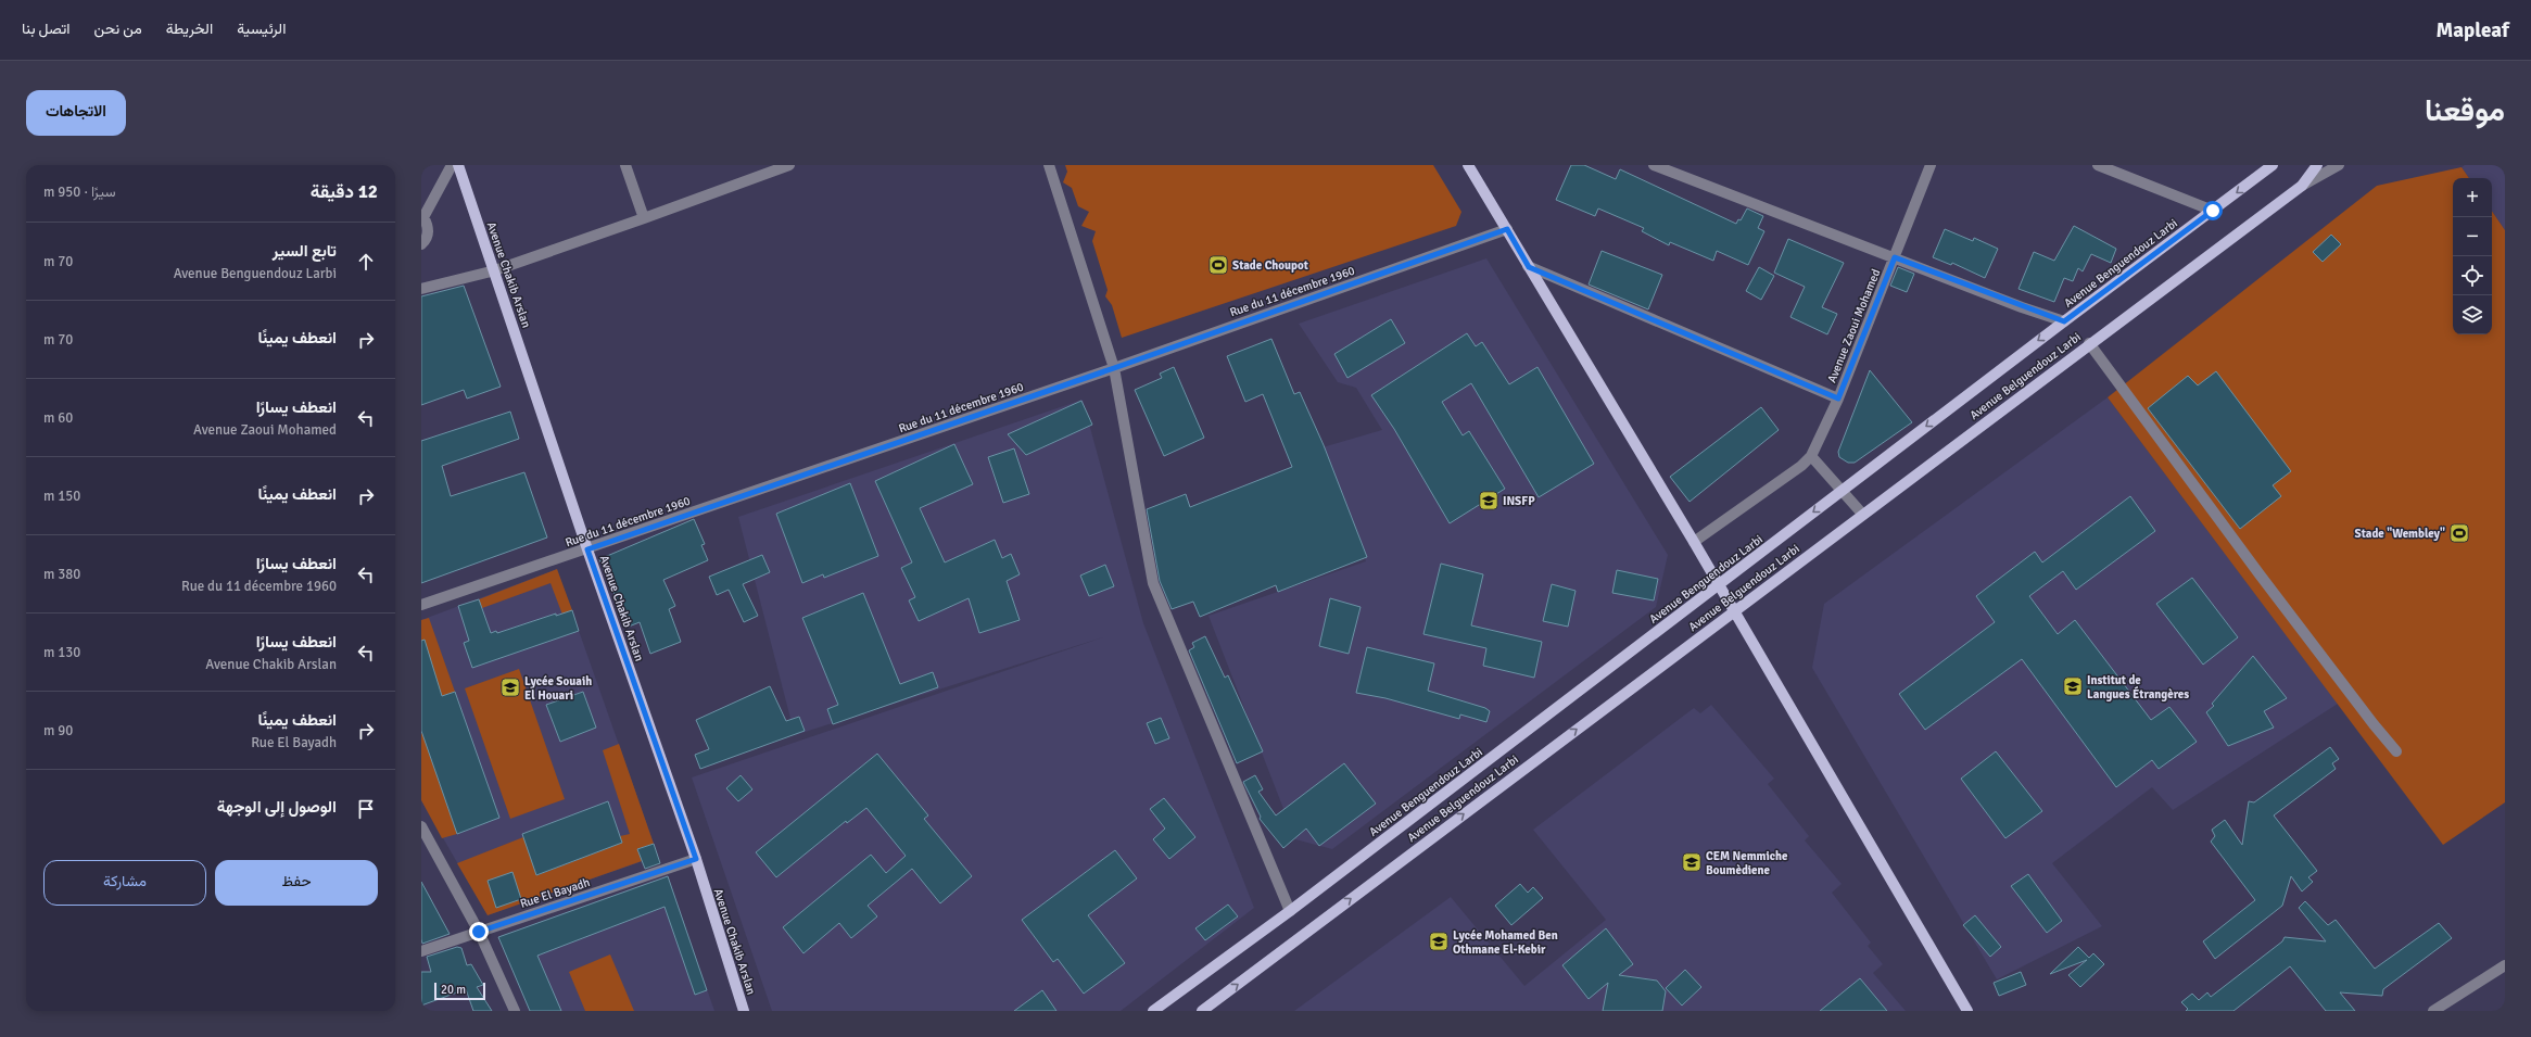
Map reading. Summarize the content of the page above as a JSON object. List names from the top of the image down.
{
  "streets": {
    "main road": ["Avenue Benguendouz Larbi", "Avenue Chakib Arslan", "Avenue Belguendouz Larbi"],
    "street": ["Rue du 11 décembre 1960", "Avenue Zaoui Mohamed", "Rue El Bayadh"]
  },
  "crossings": [
    ["Avenue Chakib Arslan", "Rue du 11 décembre 1960"],
    ["Avenue Chakib Arslan", "Rue El Bayadh"]
  ],
  "one_way": ["Avenue Benguendouz Larbi", "Avenue Belguendouz Larbi"],
  "places": {
    "sports": ["Stade Choupot", "Stade \"Wembley\""],
    "school or university": [
      "INSFP",
      "Institut de Langues Étrangères",
      "Lycée Souaih El Houari",
      "CEM Nemmiche Boumèdiene",
      "Lycée Mohamed Ben Othmane El-Kebir"
    ]
  },
  "scale_bar": "20 m",
  "page": {
    "header": "Mapleaf",
    "nav": [
      "الرئيسية",
      "الخريطة",
      "من نحن",
      "اتصل بنا"
    ],
    "title": "موقعنا",
    "buttons": [
      "الاتجاهات",
      ["حفظ", "مشاركة"]
    ],
    "heading": ["12 دقيقة", "سيرًا · 950 m"],
    "map_buttons": ["+", "−"],
    "list": [
      ["تابع السير", "Avenue Benguendouz Larbi", "70 m"],
      ["انعطف يمينًا", "70 m"],
      ["انعطف يسارًا", "Avenue Zaoui Mohamed", "60 m"],
      ["انعطف يمينًا", "150 m"],
      ["انعطف يسارًا", "Rue du 11 décembre 1960", "380 m"],
      ["انعطف يسارًا", "Avenue Chakib Arslan", "130 m"],
      ["انعطف يمينًا", "Rue El Bayadh", "90 m"],
      "الوصول إلى الوجهة"
    ],
    "scale": "20 m"
  }
}
